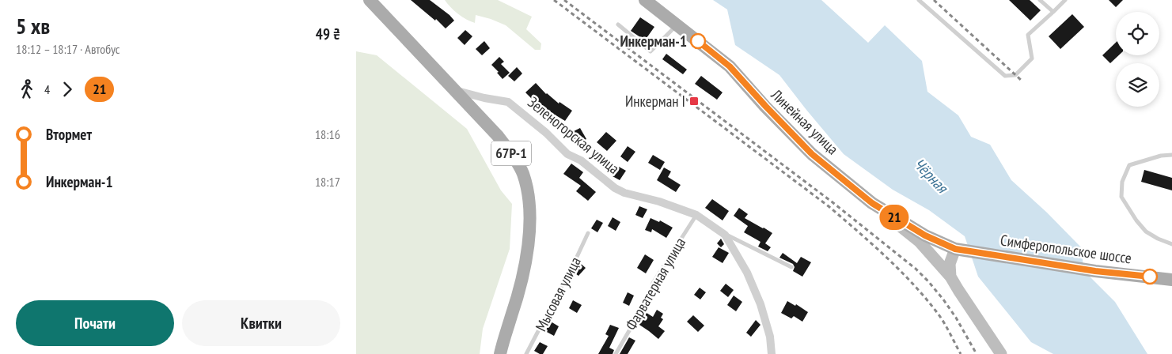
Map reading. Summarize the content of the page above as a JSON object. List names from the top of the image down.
{
  "streets": {
    "main road": ["Линейная улица", "67Р-1", "Симферопольское шоссе"],
    "street": ["Зеленогорская улица"],
    "lane": ["Фарватерная улица", "Мысовая улица"]
  },
  "crossings": [
    ["Линейная улица", "Симферопольское шоссе"],
    ["Зеленогорская улица", "67Р-1"],
    ["Зеленогорская улица", "Фарватерная улица"]
  ],
  "water": ["Чёрная"],
  "places": {
    "other": ["Инкерман-1"],
    "transit": ["Инкерман I"]
  },
  "lines": ["bus line 21"],
  "page": {
    "heading": ["5 хв", "18:12 – 18:17 · Автобус", "49 ₴"],
    "on_map": "21",
    "legs": ["4", "21"],
    "list": [
      {
        "name": "Втормет",
        "value": "18:16"
      },
      {
        "name": "Инкерман-1",
        "value": "18:17"
      }
    ],
    "buttons": ["Почати", "Квитки"]
  }
}
